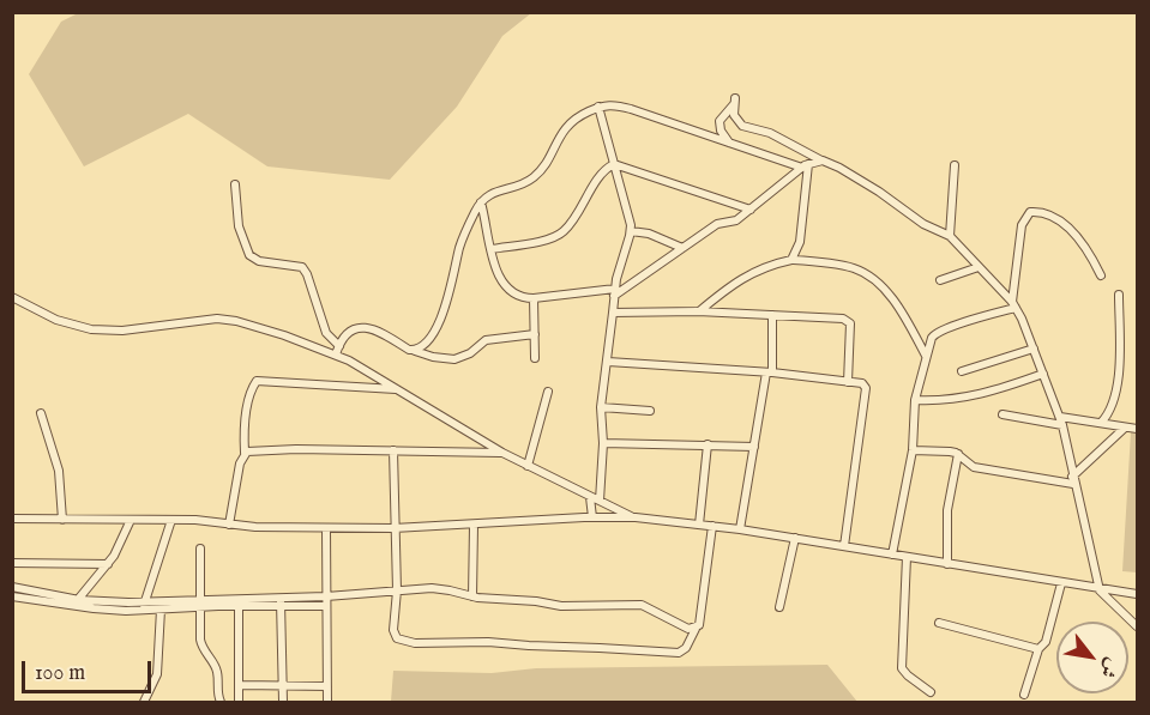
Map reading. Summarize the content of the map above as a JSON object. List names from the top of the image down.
{
  "scale_bar": "100 m",
  "north": "bottom right"
}
